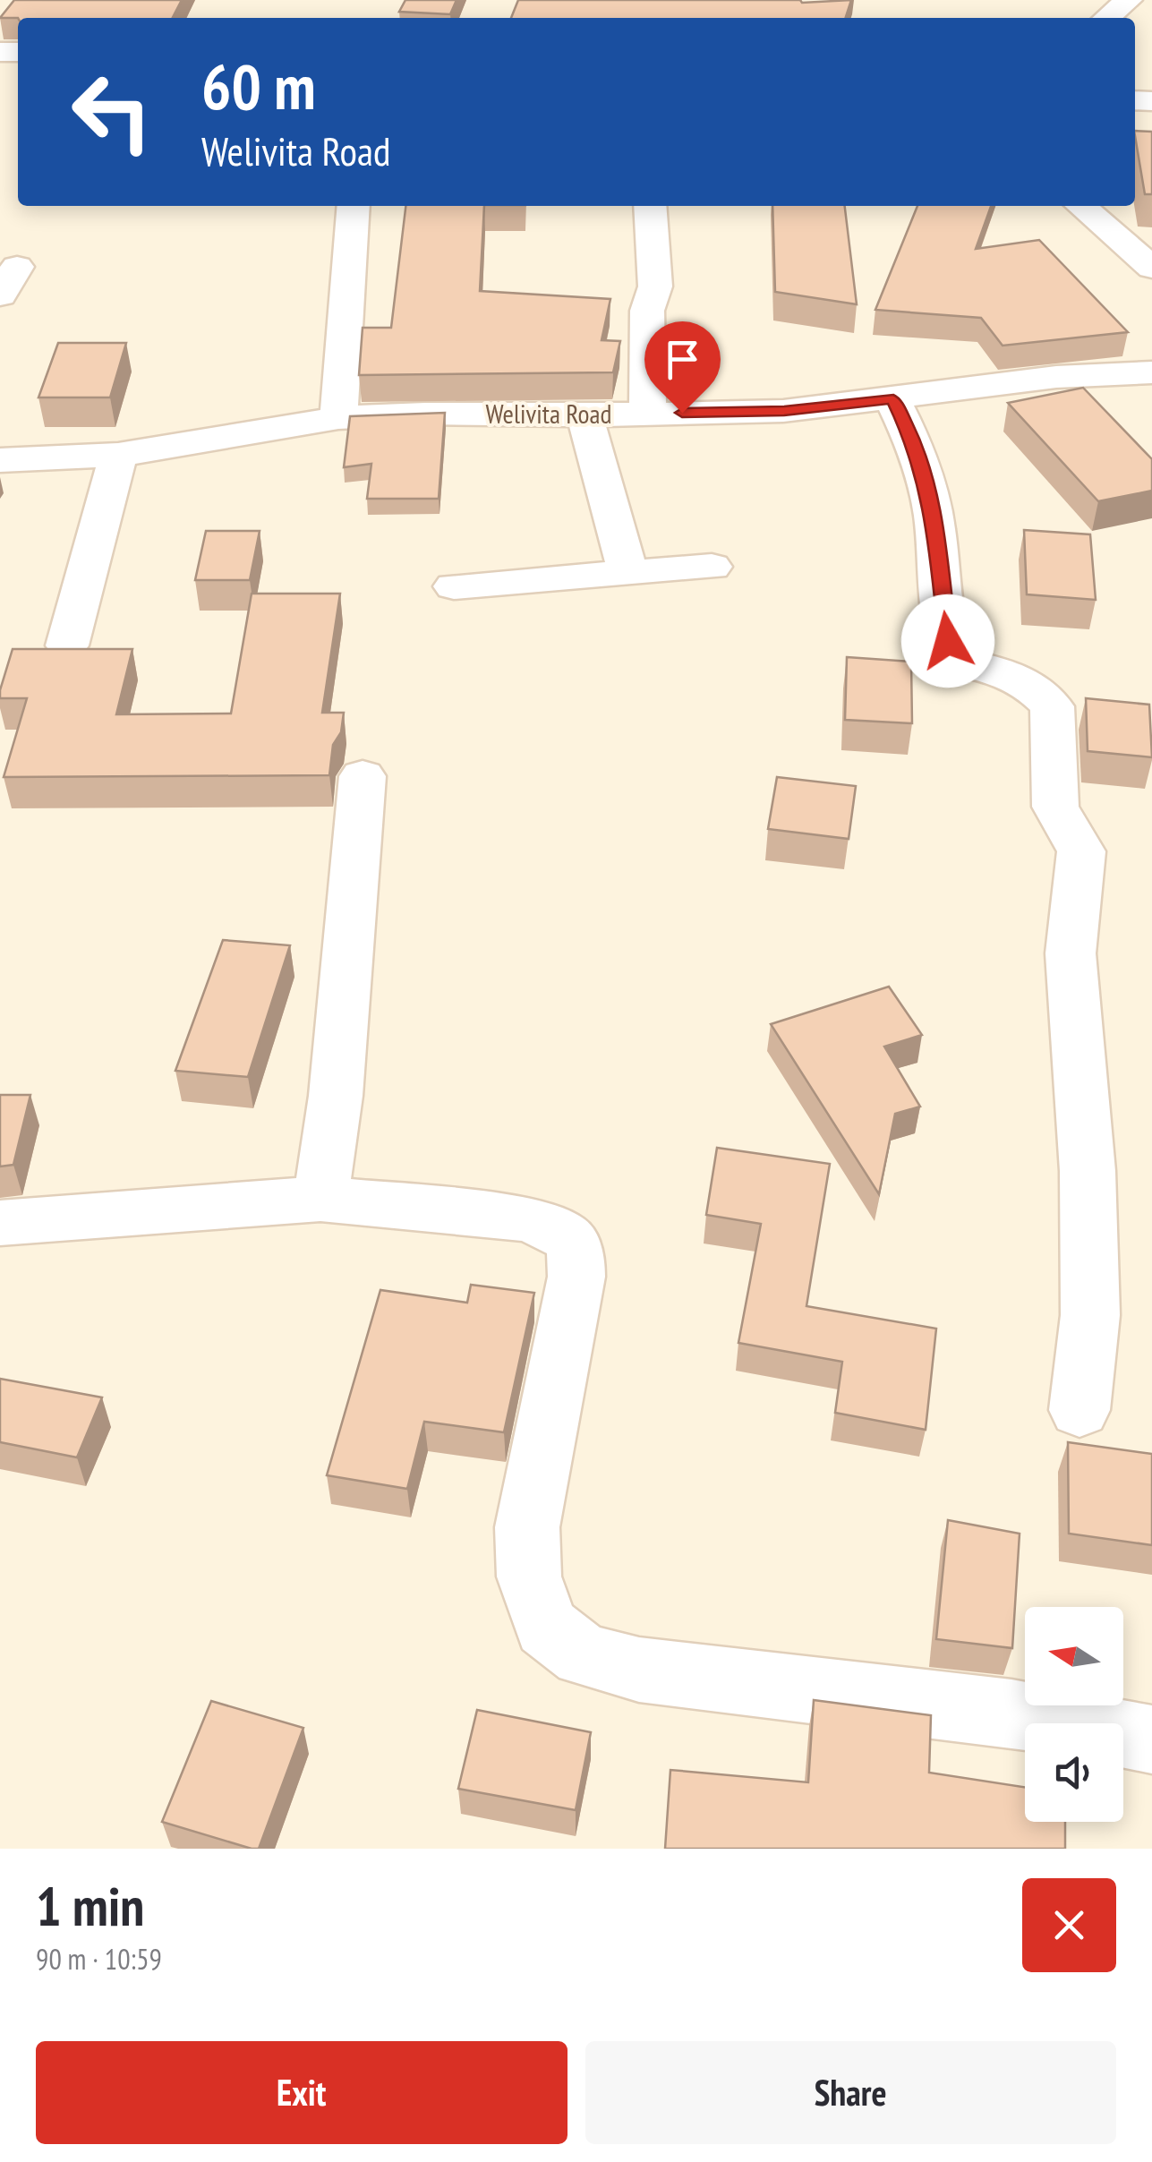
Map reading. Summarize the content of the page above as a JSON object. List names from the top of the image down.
{
  "streets": {
    "street": ["Welivita Road"]
  },
  "north": "left",
  "page": {
    "turn": ["60 m", "Welivita Road"],
    "heading": ["1 min", "90 m · 10:59"],
    "buttons": ["Exit", "Share"]
  }
}
